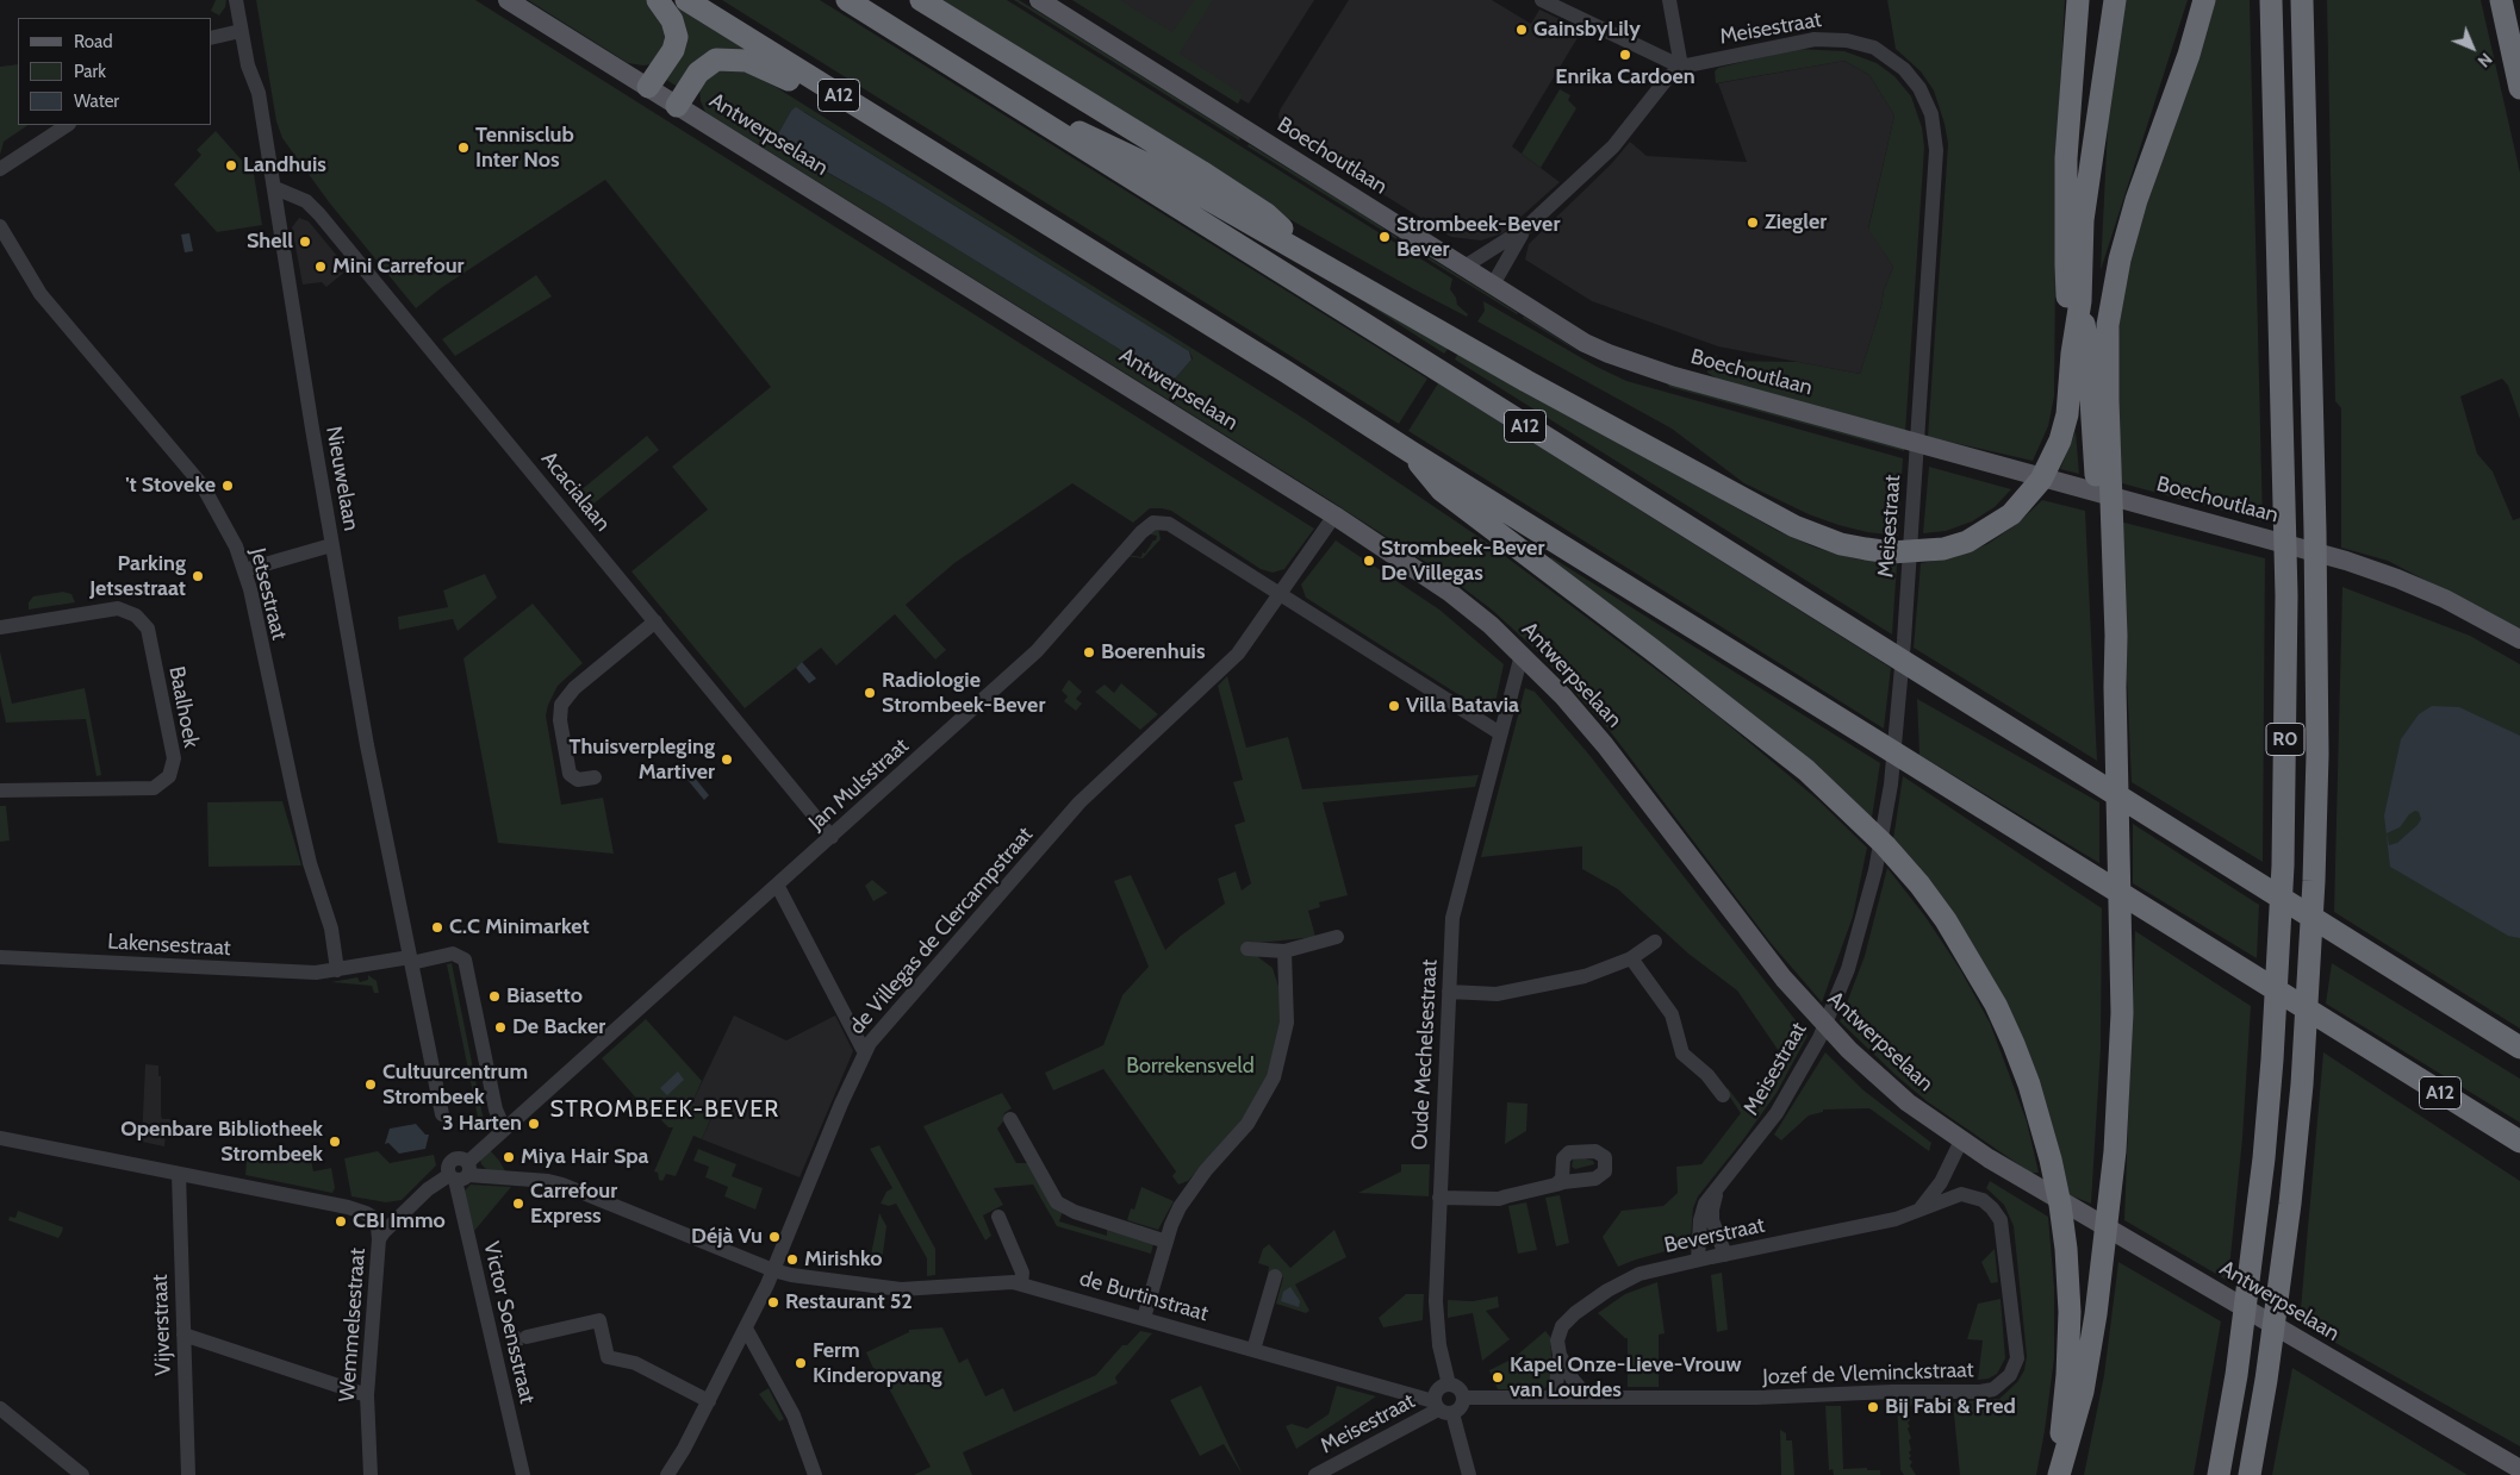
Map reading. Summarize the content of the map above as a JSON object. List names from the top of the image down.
{
  "streets": {
    "highway": ["A12", "R0"],
    "main road": ["Antwerpselaan", "Boechoutlaan"],
    "street": [
      "Meisestraat",
      "Nieuwelaan",
      "Acacialaan",
      "Jetsestraat",
      "Baalhoek",
      "Jan Mulsstraat",
      "de Villegas de Clercampstraat",
      "Lakensestraat",
      "Oude Mechelsestraat",
      "Beverstraat",
      "de Burtinstraat",
      "Victor Soensstraat",
      "Vijverstraat",
      "Wemmelsestraat",
      "Jozef de Vleminckstraat"
    ]
  },
  "crossings": [
    ["Meisestraat", "Oude Mechelsestraat"],
    ["Meisestraat", "Beverstraat"],
    ["Meisestraat", "de Burtinstraat"],
    ["Meisestraat", "Jozef de Vleminckstraat"],
    ["Antwerpselaan", "de Villegas de Clercampstraat"],
    ["Antwerpselaan", "Oude Mechelsestraat"],
    ["Nieuwelaan", "Acacialaan"],
    ["Nieuwelaan", "Lakensestraat"],
    ["Acacialaan", "Jan Mulsstraat"],
    ["Jetsestraat", "Lakensestraat"],
    ["Jan Mulsstraat", "de Villegas de Clercampstraat"],
    ["Jan Mulsstraat", "Lakensestraat"],
    ["Jan Mulsstraat", "de Burtinstraat"],
    ["Jan Mulsstraat", "Victor Soensstraat"],
    ["Jan Mulsstraat", "Wemmelsestraat"],
    ["de Villegas de Clercampstraat", "de Burtinstraat"],
    ["Oude Mechelsestraat", "de Burtinstraat"],
    ["Oude Mechelsestraat", "Jozef de Vleminckstraat"],
    ["Beverstraat", "Jozef de Vleminckstraat"],
    ["de Burtinstraat", "Victor Soensstraat"],
    ["de Burtinstraat", "Wemmelsestraat"],
    ["de Burtinstraat", "Jozef de Vleminckstraat"],
    ["Victor Soensstraat", "Wemmelsestraat"]
  ],
  "districts": ["STROMBEEK-BEVER"],
  "parks": ["Borrekensveld"],
  "places": [
    "GainsbyLily",
    "Enrika Cardoen",
    "Tennisclub Inter Nos",
    "Landhuis",
    "Ziegler",
    "Strombeek-Bever Bever",
    "Shell",
    "Mini Carrefour",
    "'t Stoveke",
    "Strombeek-Bever De Villegas",
    "Parking Jetsestraat",
    "Boerenhuis",
    "Radiologie Strombeek-Bever",
    "Villa Batavia",
    "Thuisverpleging Martiver",
    "C.C Minimarket",
    "Biasetto",
    "De Backer",
    "Cultuurcentrum Strombeek",
    "3 Harten",
    "Openbare Bibliotheek Strombeek",
    "Miya Hair Spa",
    "Carrefour Express",
    "CBI Immo",
    "Déjà Vu",
    "Mirishko",
    "Restaurant 52",
    "Ferm Kinderopvang",
    "Kapel Onze-Lieve-Vrouw van Lourdes",
    "Bij Fabi & Fred"
  ],
  "legend": ["Road", "Park", "Water"],
  "north": "bottom right"
}
